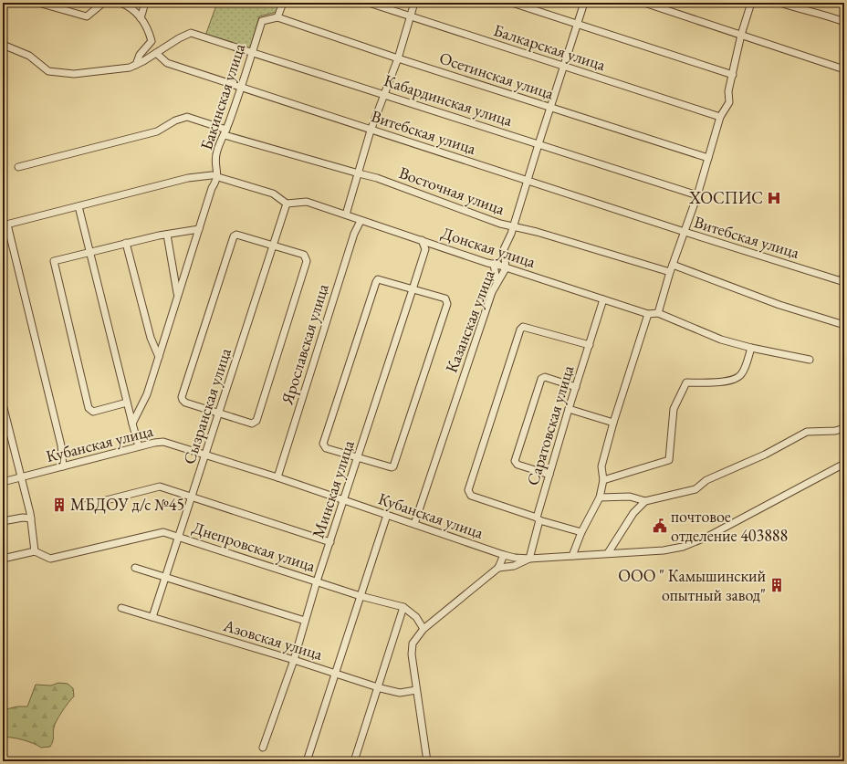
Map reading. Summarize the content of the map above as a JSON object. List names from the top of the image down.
{
  "streets": {
    "street": [
      "Балкарская улица",
      "Осетинская улица",
      "Бакинская улица",
      "Кабардинская улица",
      "Витебская улица",
      "Восточная улица",
      "Донская улица",
      "Казанская улица",
      "Ярославская улица",
      "Сызранская улица",
      "Саратовская улица",
      "Кубанская улица",
      "Минская улица",
      "Днепровская улица",
      "Азовская улица"
    ]
  },
  "crossings": [
    ["Балкарская улица", "Казанская улица"],
    ["Осетинская улица", "Бакинская улица"],
    ["Осетинская улица", "Казанская улица"],
    ["Бакинская улица", "Кабардинская улица"],
    ["Бакинская улица", "Витебская улица"],
    ["Бакинская улица", "Восточная улица"],
    ["Кабардинская улица", "Витебская улица"],
    ["Кабардинская улица", "Казанская улица"],
    ["Витебская улица", "Казанская улица"],
    ["Восточная улица", "Казанская улица"],
    ["Донская улица", "Казанская улица"],
    ["Донская улица", "Ярославская улица"],
    ["Донская улица", "Сызранская улица"],
    ["Донская улица", "Саратовская улица"],
    ["Донская улица", "Минская улица"],
    ["Казанская улица", "Кубанская улица"],
    ["Ярославская улица", "Кубанская улица"],
    ["Сызранская улица", "Кубанская улица"],
    ["Сызранская улица", "Днепровская улица"],
    ["Сызранская улица", "Азовская улица"],
    ["Саратовская улица", "Кубанская улица"],
    ["Кубанская улица", "Минская улица"],
    ["Минская улица", "Днепровская улица"],
    ["Минская улица", "Азовская улица"]
  ],
  "places": {
    "hospital": ["ХОСПИС"],
    "building": ["МБДОУ д/с №45", "ООО \" Камышинский опытный завод\""],
    "public building": ["почтовое отделение 403888"]
  }
}
